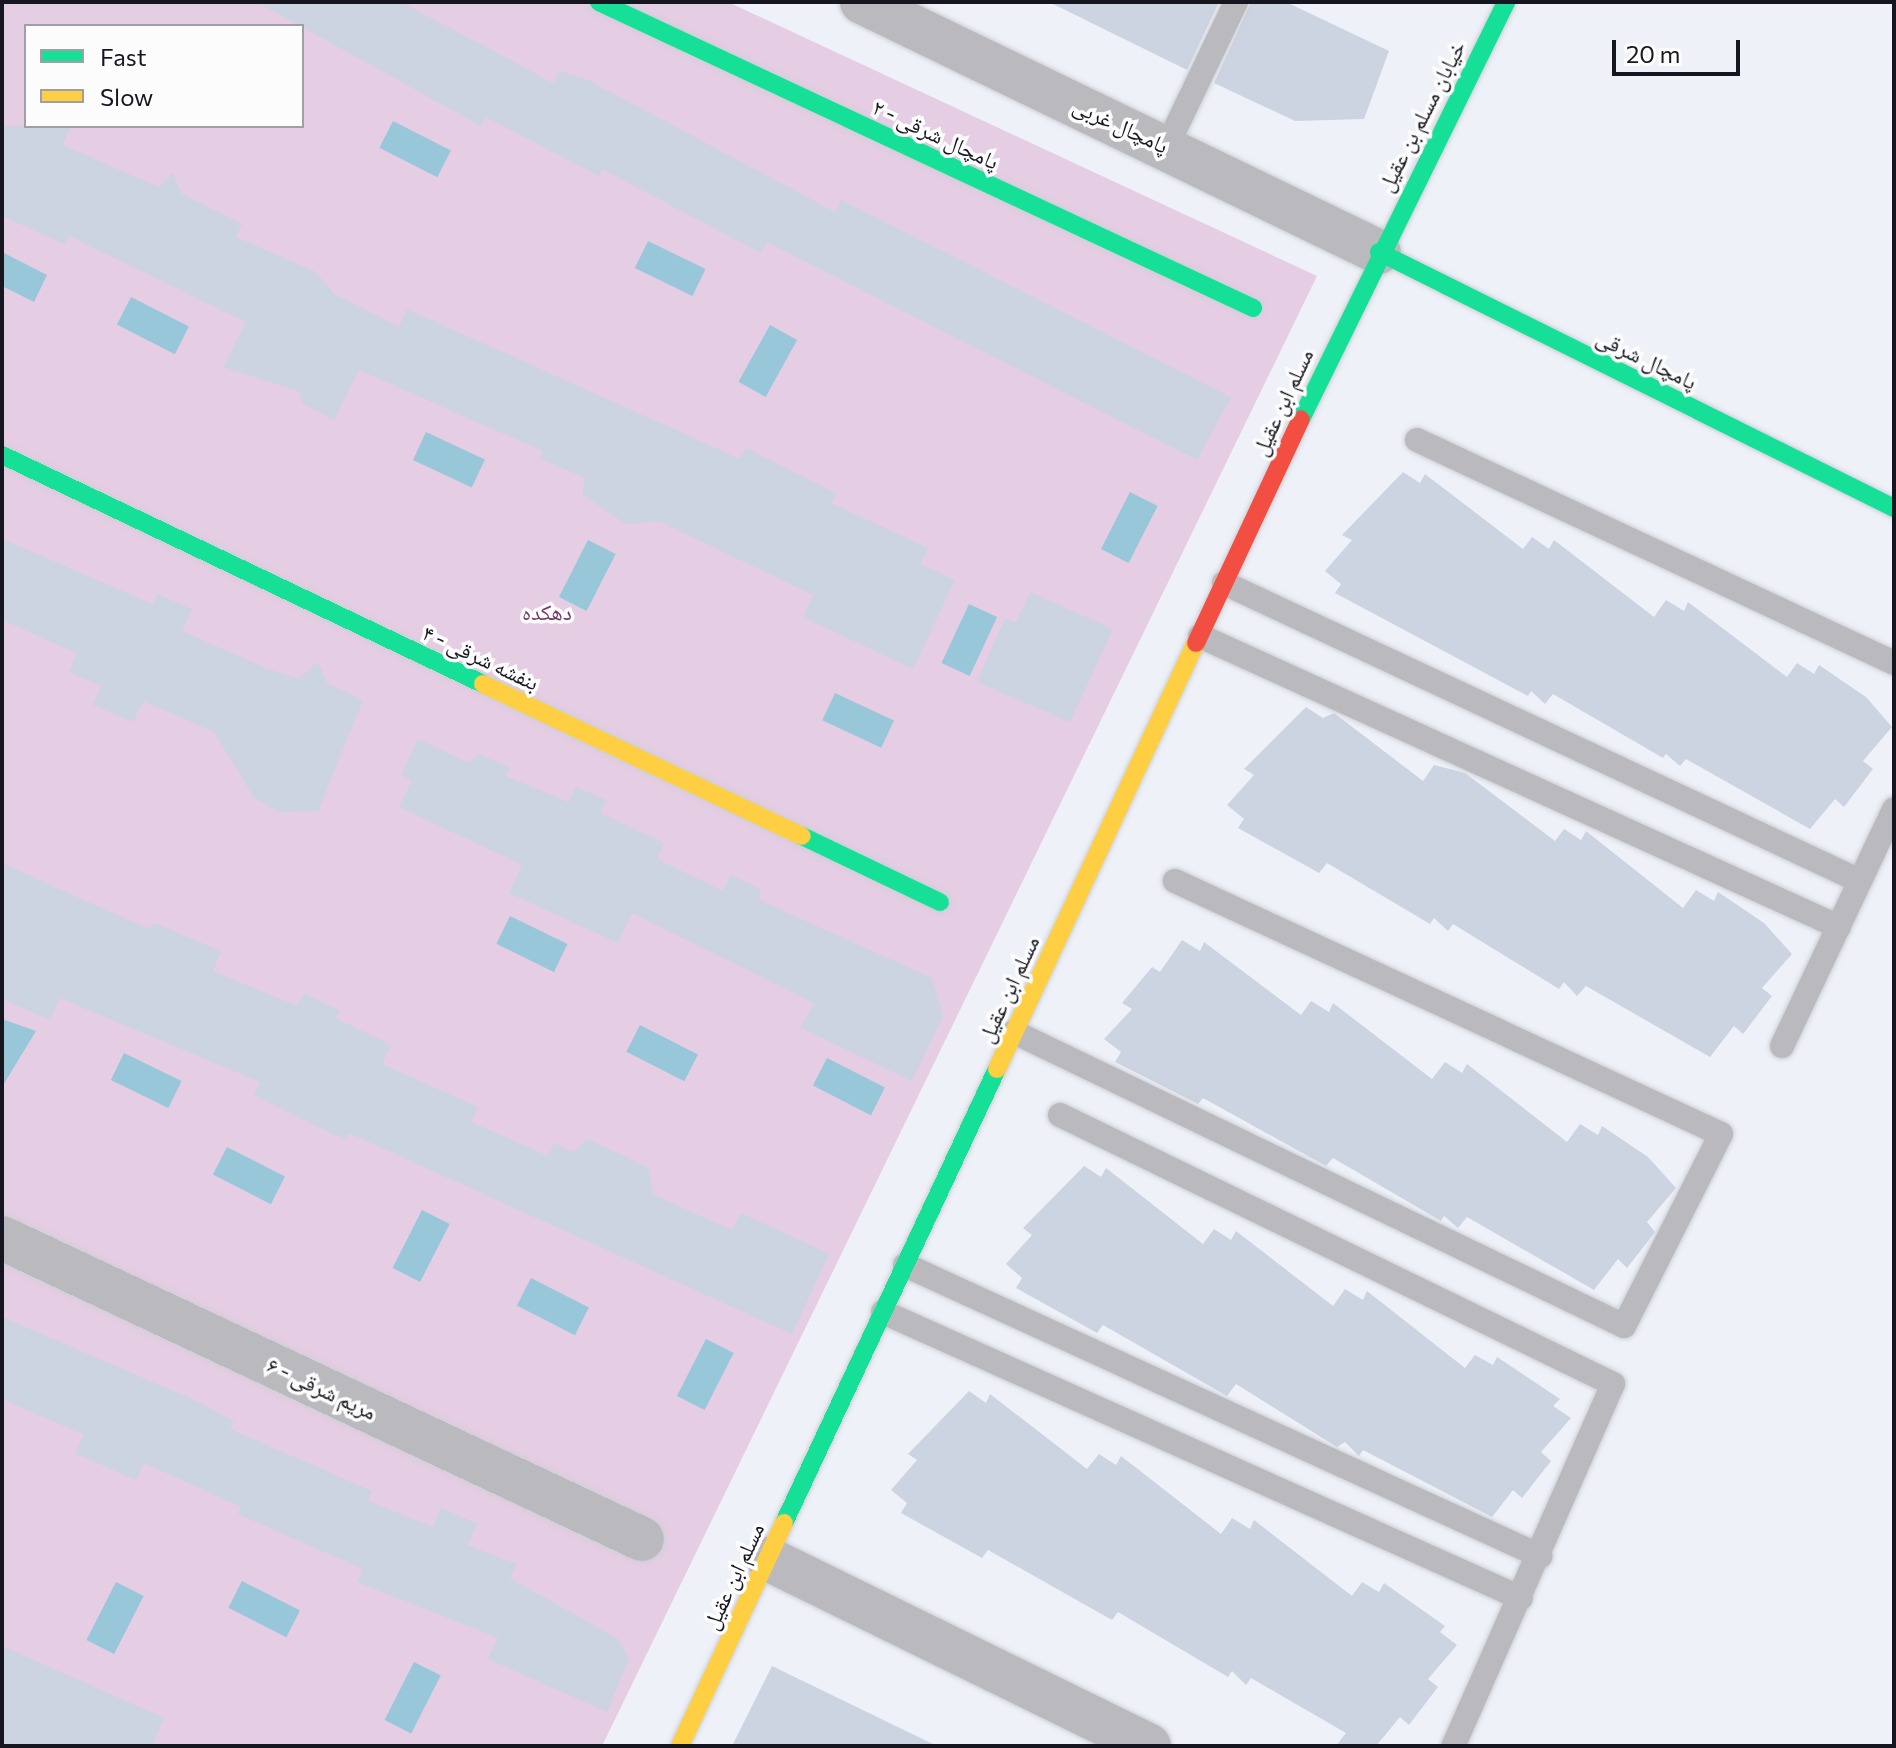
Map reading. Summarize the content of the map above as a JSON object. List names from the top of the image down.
{
  "streets": {
    "street": [
      "خیابان مسلم بن عقیل",
      "پامچال غربی",
      "پامچال شرقی - ۲",
      "پامچال شرقی",
      "مسلم ابن عقیل",
      "بنفشه شرقی - ۴",
      "مریم شرقی - ۶"
    ]
  },
  "crossings": [
    ["خیابان مسلم بن عقیل", "پامچال غربی"],
    ["خیابان مسلم بن عقیل", "پامچال شرقی"],
    ["خیابان مسلم بن عقیل", "مسلم ابن عقیل"],
    ["پامچال غربی", "پامچال شرقی"],
    ["پامچال غربی", "مسلم ابن عقیل"],
    ["پامچال شرقی", "مسلم ابن عقیل"]
  ],
  "parks": ["دهکده"],
  "legend": ["Fast", "Slow"],
  "scale_bar": "20 m"
}
